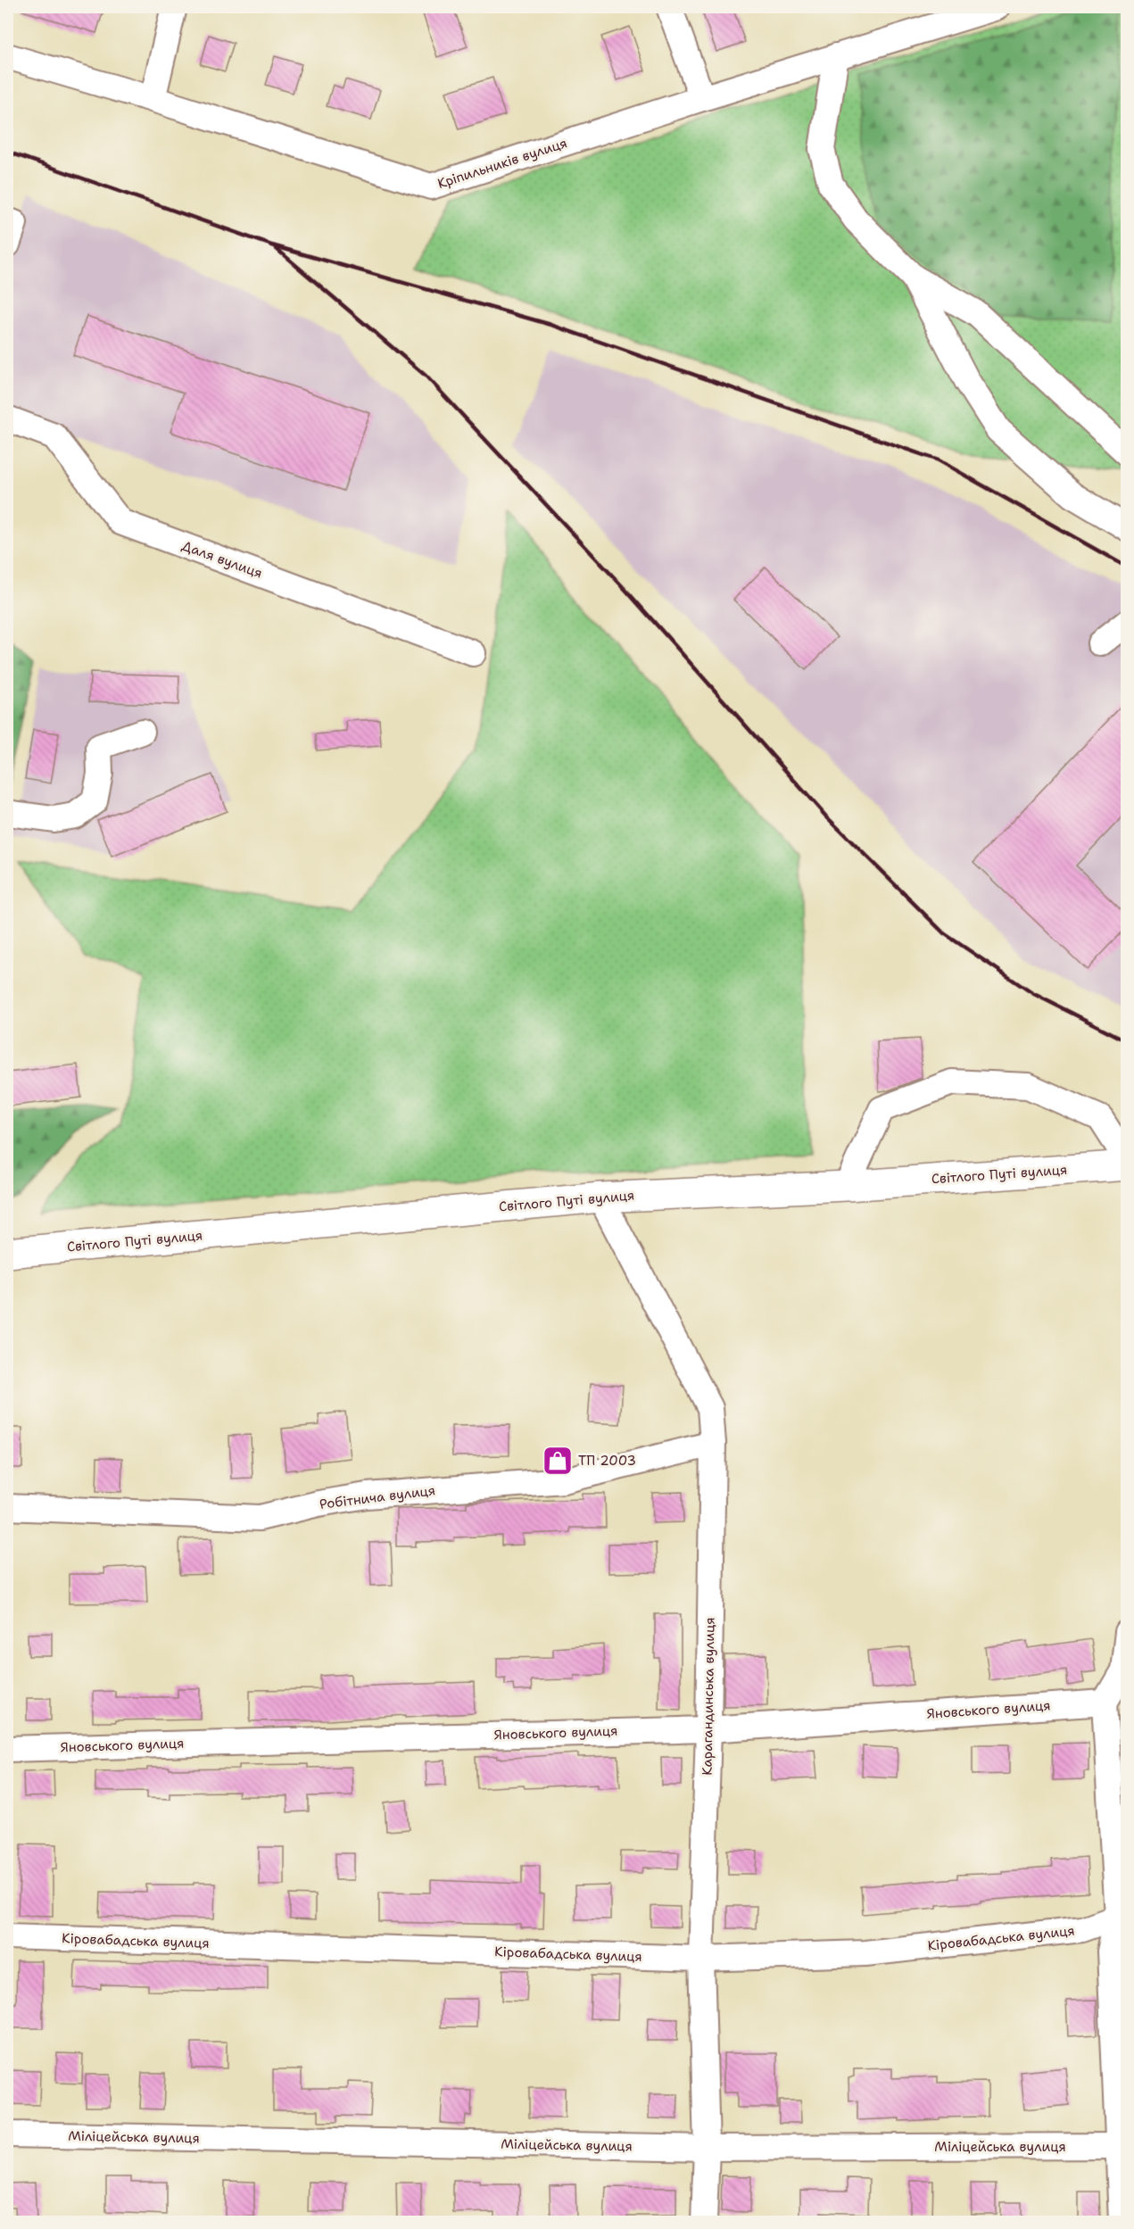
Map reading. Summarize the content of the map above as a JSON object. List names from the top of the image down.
{
  "streets": {
    "main road": ["Світлого Путі вулиця"],
    "street": [
      "Кріпильників вулиця",
      "Даля вулиця",
      "Робітнича вулиця",
      "Карагандинська вулиця",
      "Яновського вулиця",
      "Кіровабадська вулиця",
      "Міліцейська вулиця"
    ]
  },
  "crossings": [
    ["Світлого Путі вулиця", "Карагандинська вулиця"],
    ["Робітнича вулиця", "Карагандинська вулиця"],
    ["Карагандинська вулиця", "Яновського вулиця"],
    ["Карагандинська вулиця", "Кіровабадська вулиця"],
    ["Карагандинська вулиця", "Міліцейська вулиця"]
  ],
  "places": {
    "shop": ["ТП 2003"]
  }
}
